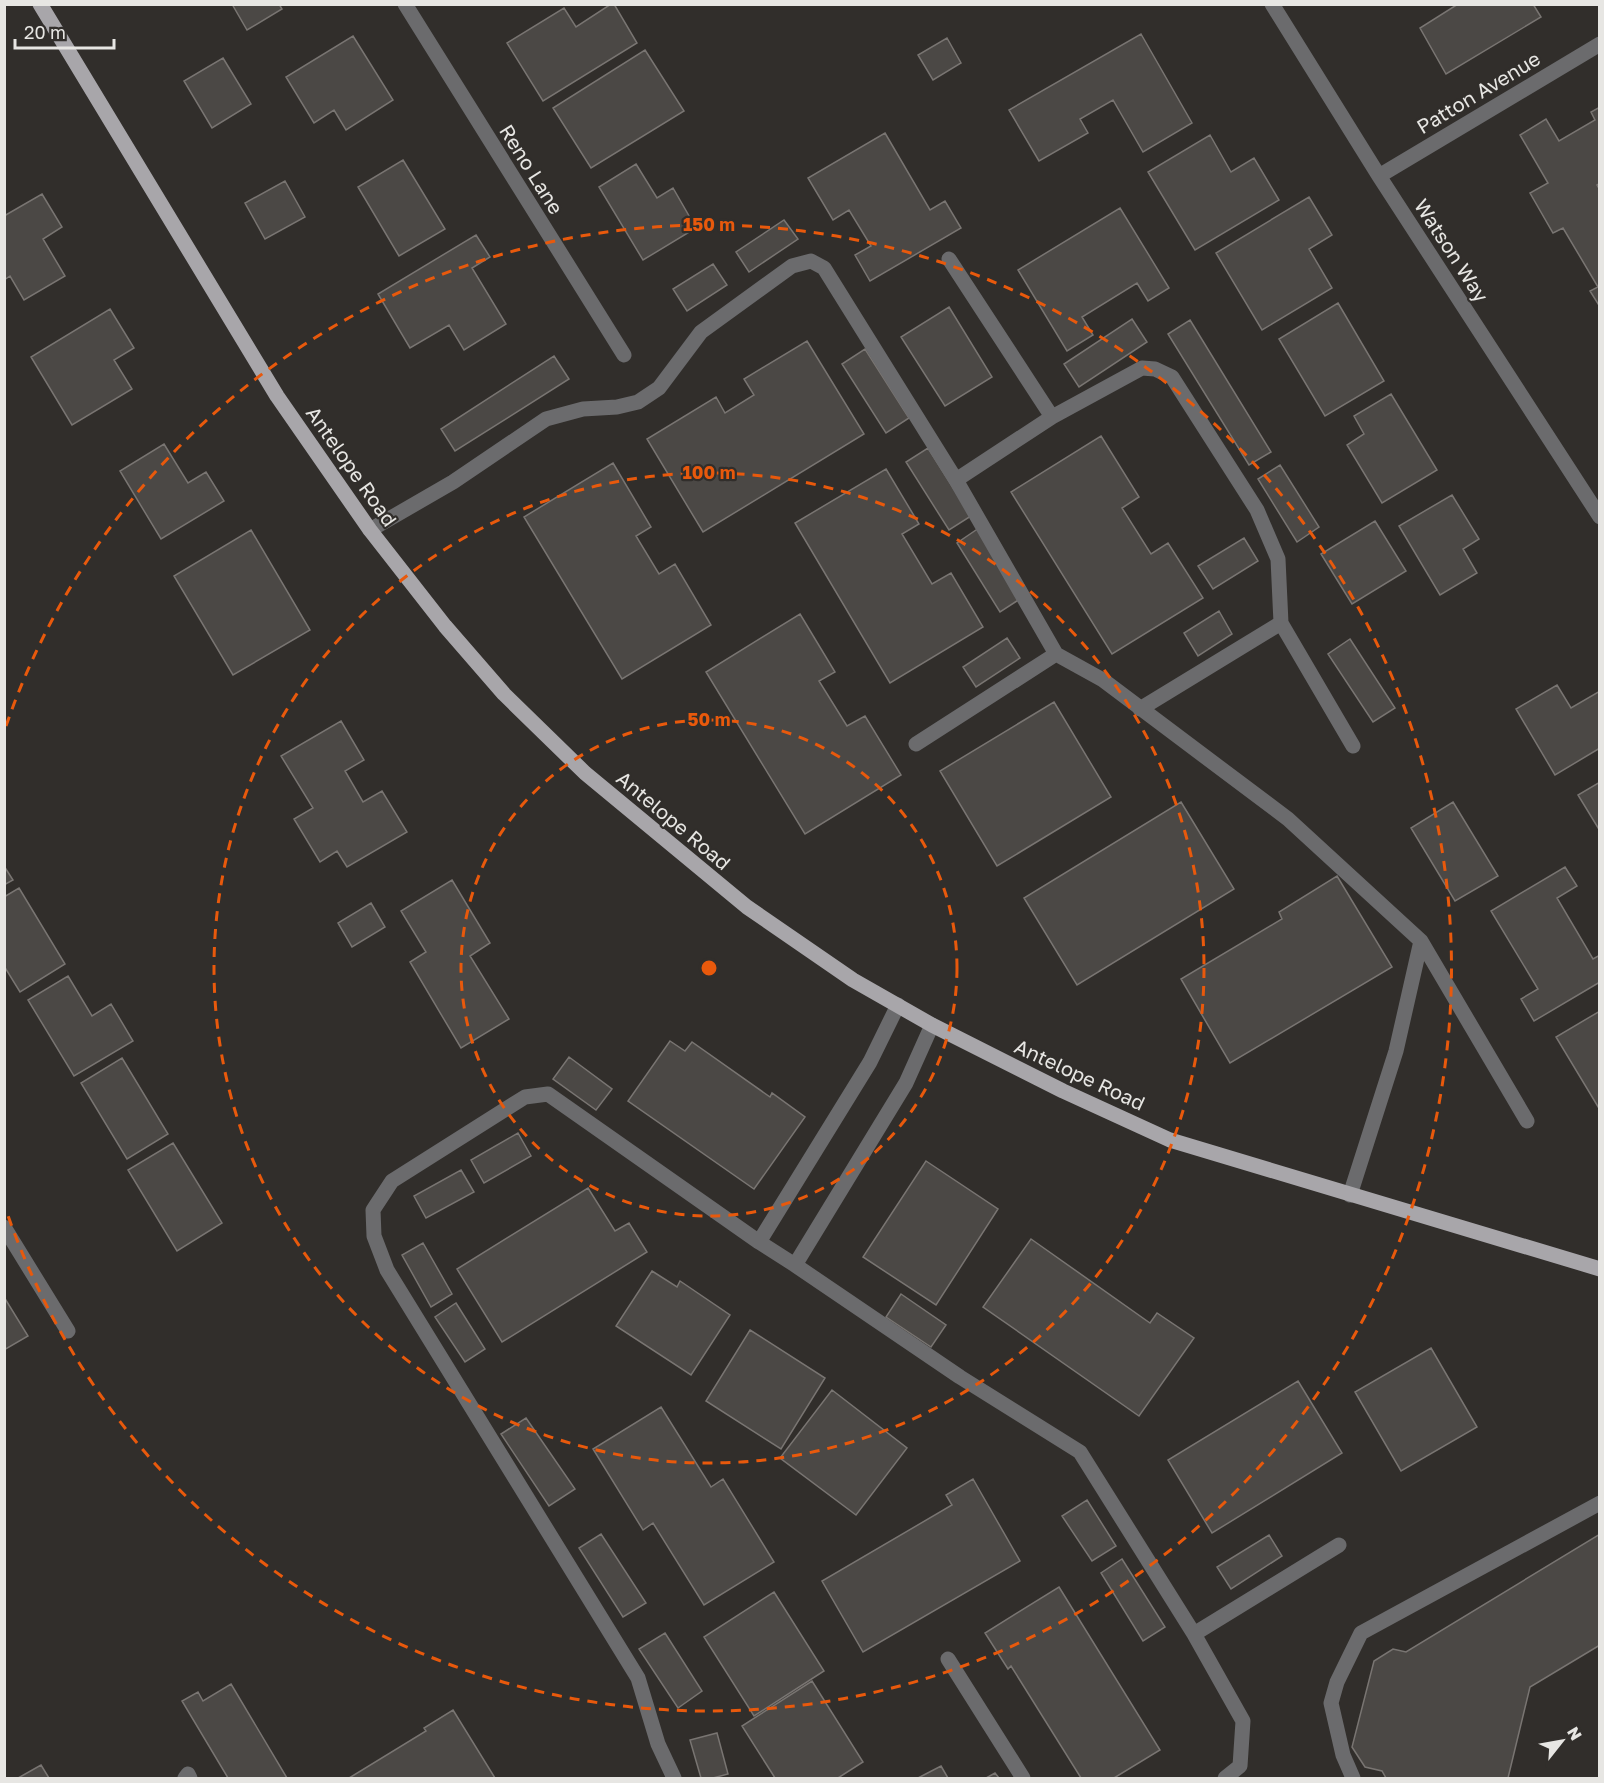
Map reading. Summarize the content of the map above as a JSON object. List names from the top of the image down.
{
  "streets": {
    "main road": ["Antelope Road"],
    "street": ["Patton Avenue", "Reno Lane", "Watson Way"]
  },
  "crossings": [
    ["Patton Avenue", "Watson Way"]
  ],
  "scale_bar": "20 m",
  "north": "top right",
  "rings": ["150 m", "100 m", "50 m"]
}
